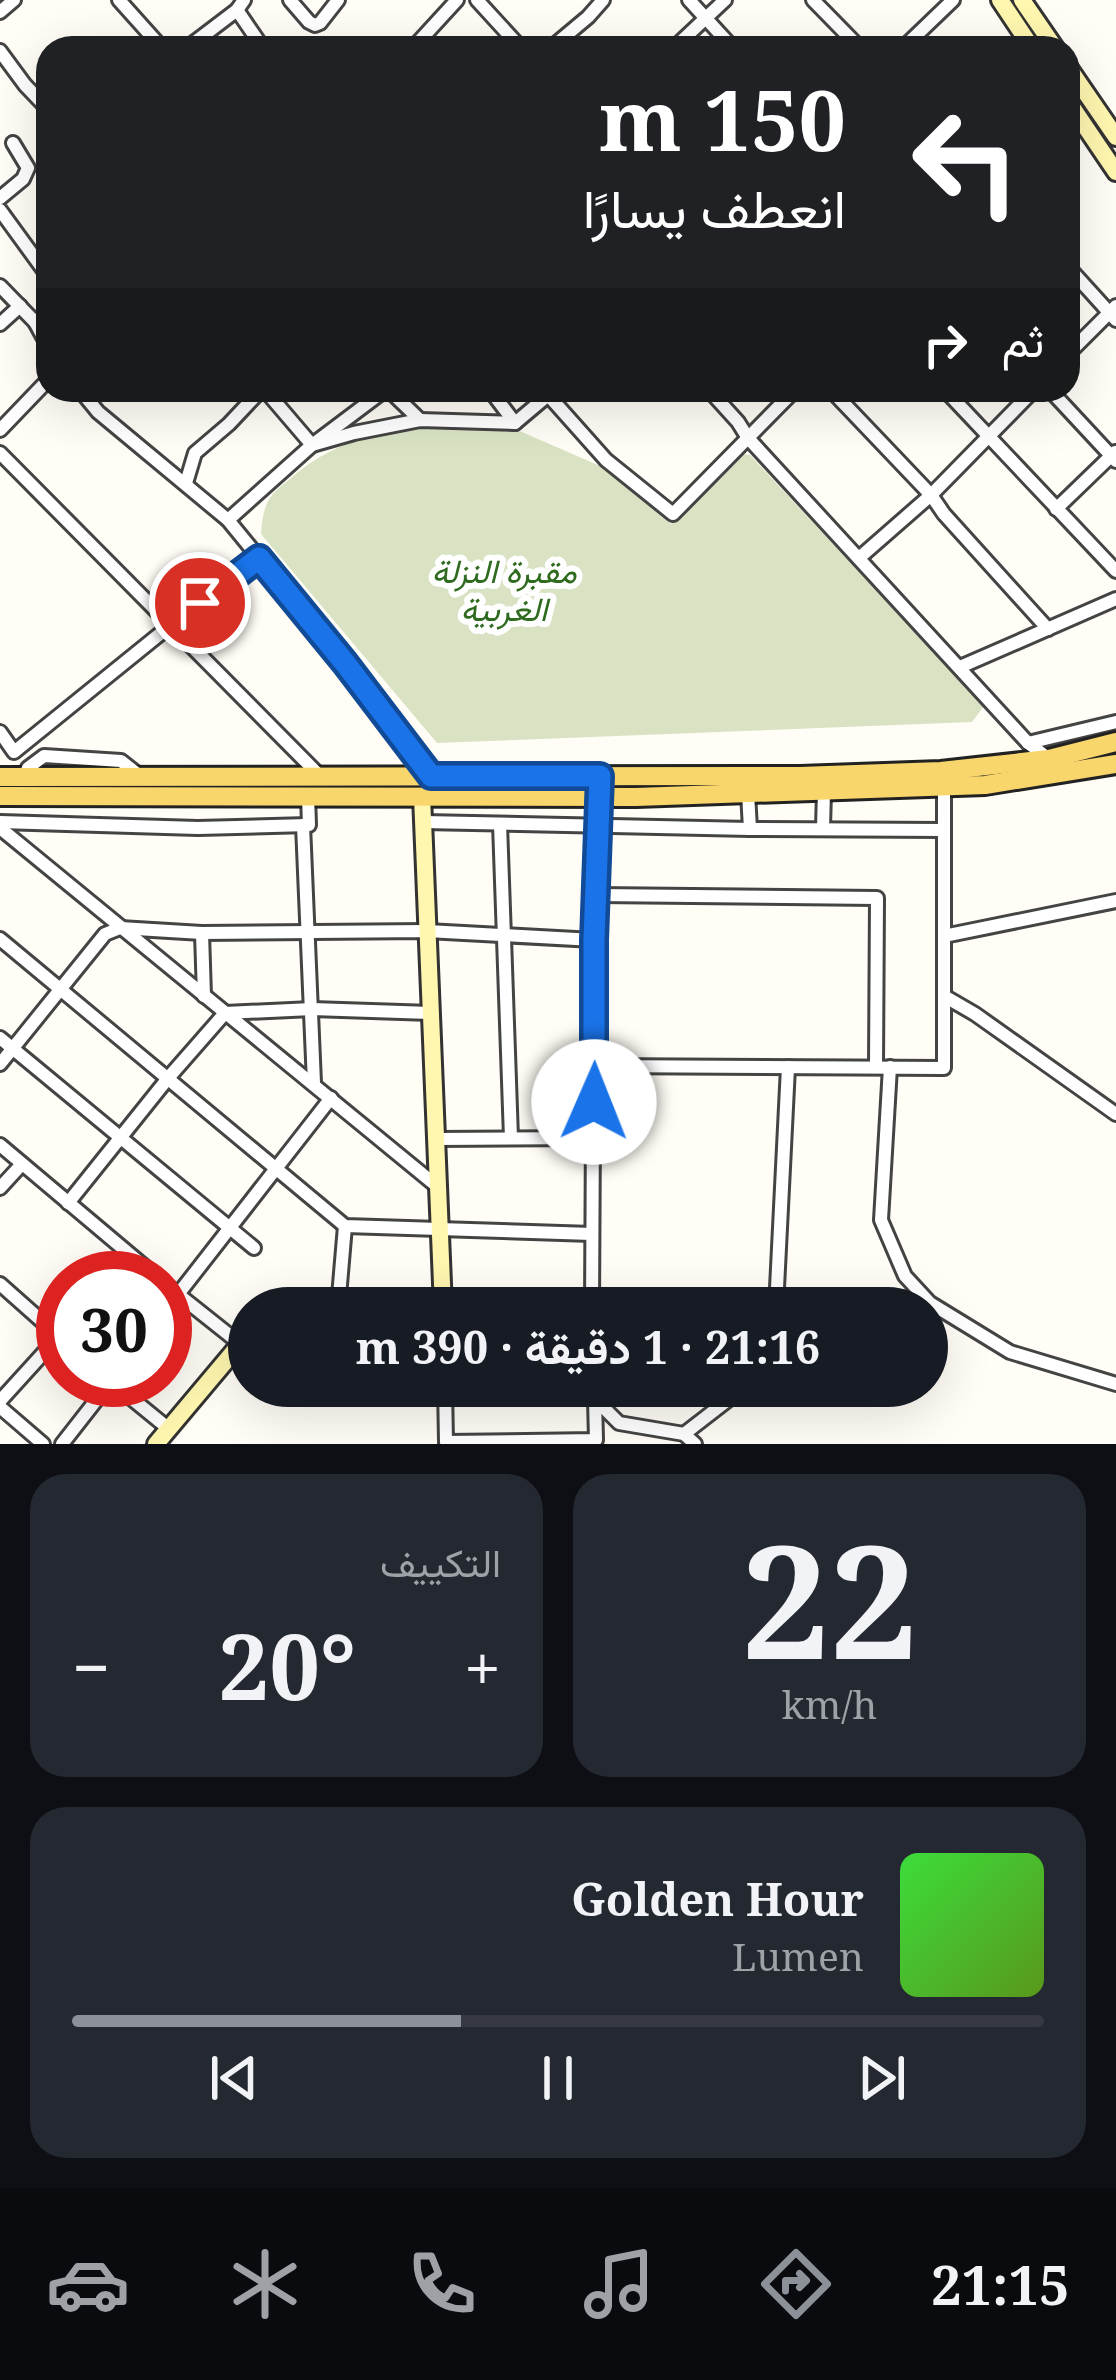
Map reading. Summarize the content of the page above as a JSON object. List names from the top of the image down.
{
  "parks": ["مقبرة النزلة الغربية"],
  "page": {
    "turn": ["150 m", "انعطف يسارًا"],
    "then": "ثم",
    "limit": "30",
    "trip": "21:16 · 1 دقيقة · 390 m",
    "tile": [
      ["22", "km/h"],
      "التكييف"
    ],
    "heat": ["−", "20°", "+"],
    "song": ["Golden Hour", "Lumen"],
    "tabs": "21:15"
  }
}
